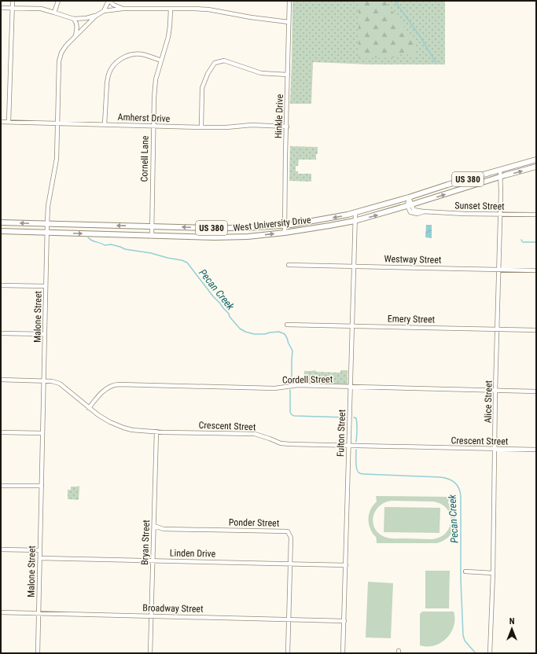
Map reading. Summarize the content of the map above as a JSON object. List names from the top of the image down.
{
  "streets": {
    "main road": ["US 380", "West University Drive"],
    "street": [
      "Hinkle Drive",
      "Amherst Drive",
      "Cornell Lane",
      "Sunset Street",
      "Westway Street",
      "Malone Street",
      "Emery Street",
      "Cordell Street",
      "Alice Street",
      "Crescent Street",
      "Fulton Street",
      "Ponder Street",
      "Bryan Street",
      "Linden Drive",
      "Broadway Street"
    ]
  },
  "crossings": [
    ["Hinkle Drive", "Amherst Drive"],
    ["Hinkle Drive", "West University Drive"],
    ["Amherst Drive", "Cornell Lane"],
    ["Amherst Drive", "Malone Street"],
    ["Cornell Lane", "West University Drive"],
    ["Sunset Street", "West University Drive"],
    ["Sunset Street", "Alice Street"],
    ["West University Drive", "Malone Street"],
    ["West University Drive", "Alice Street"],
    ["West University Drive", "Fulton Street"],
    ["Westway Street", "Alice Street"],
    ["Westway Street", "Fulton Street"],
    ["Malone Street", "Crescent Street"],
    ["Malone Street", "Linden Drive"],
    ["Malone Street", "Broadway Street"],
    ["Emery Street", "Alice Street"],
    ["Emery Street", "Fulton Street"],
    ["Cordell Street", "Alice Street"],
    ["Cordell Street", "Crescent Street"],
    ["Cordell Street", "Fulton Street"],
    ["Alice Street", "Crescent Street"],
    ["Crescent Street", "Fulton Street"],
    ["Crescent Street", "Bryan Street"],
    ["Fulton Street", "Linden Drive"],
    ["Fulton Street", "Broadway Street"],
    ["Ponder Street", "Bryan Street"],
    ["Ponder Street", "Linden Drive"],
    ["Ponder Street", "Broadway Street"],
    ["Bryan Street", "Linden Drive"],
    ["Bryan Street", "Broadway Street"]
  ],
  "water": ["Pecan Creek"],
  "north": "top"
}
